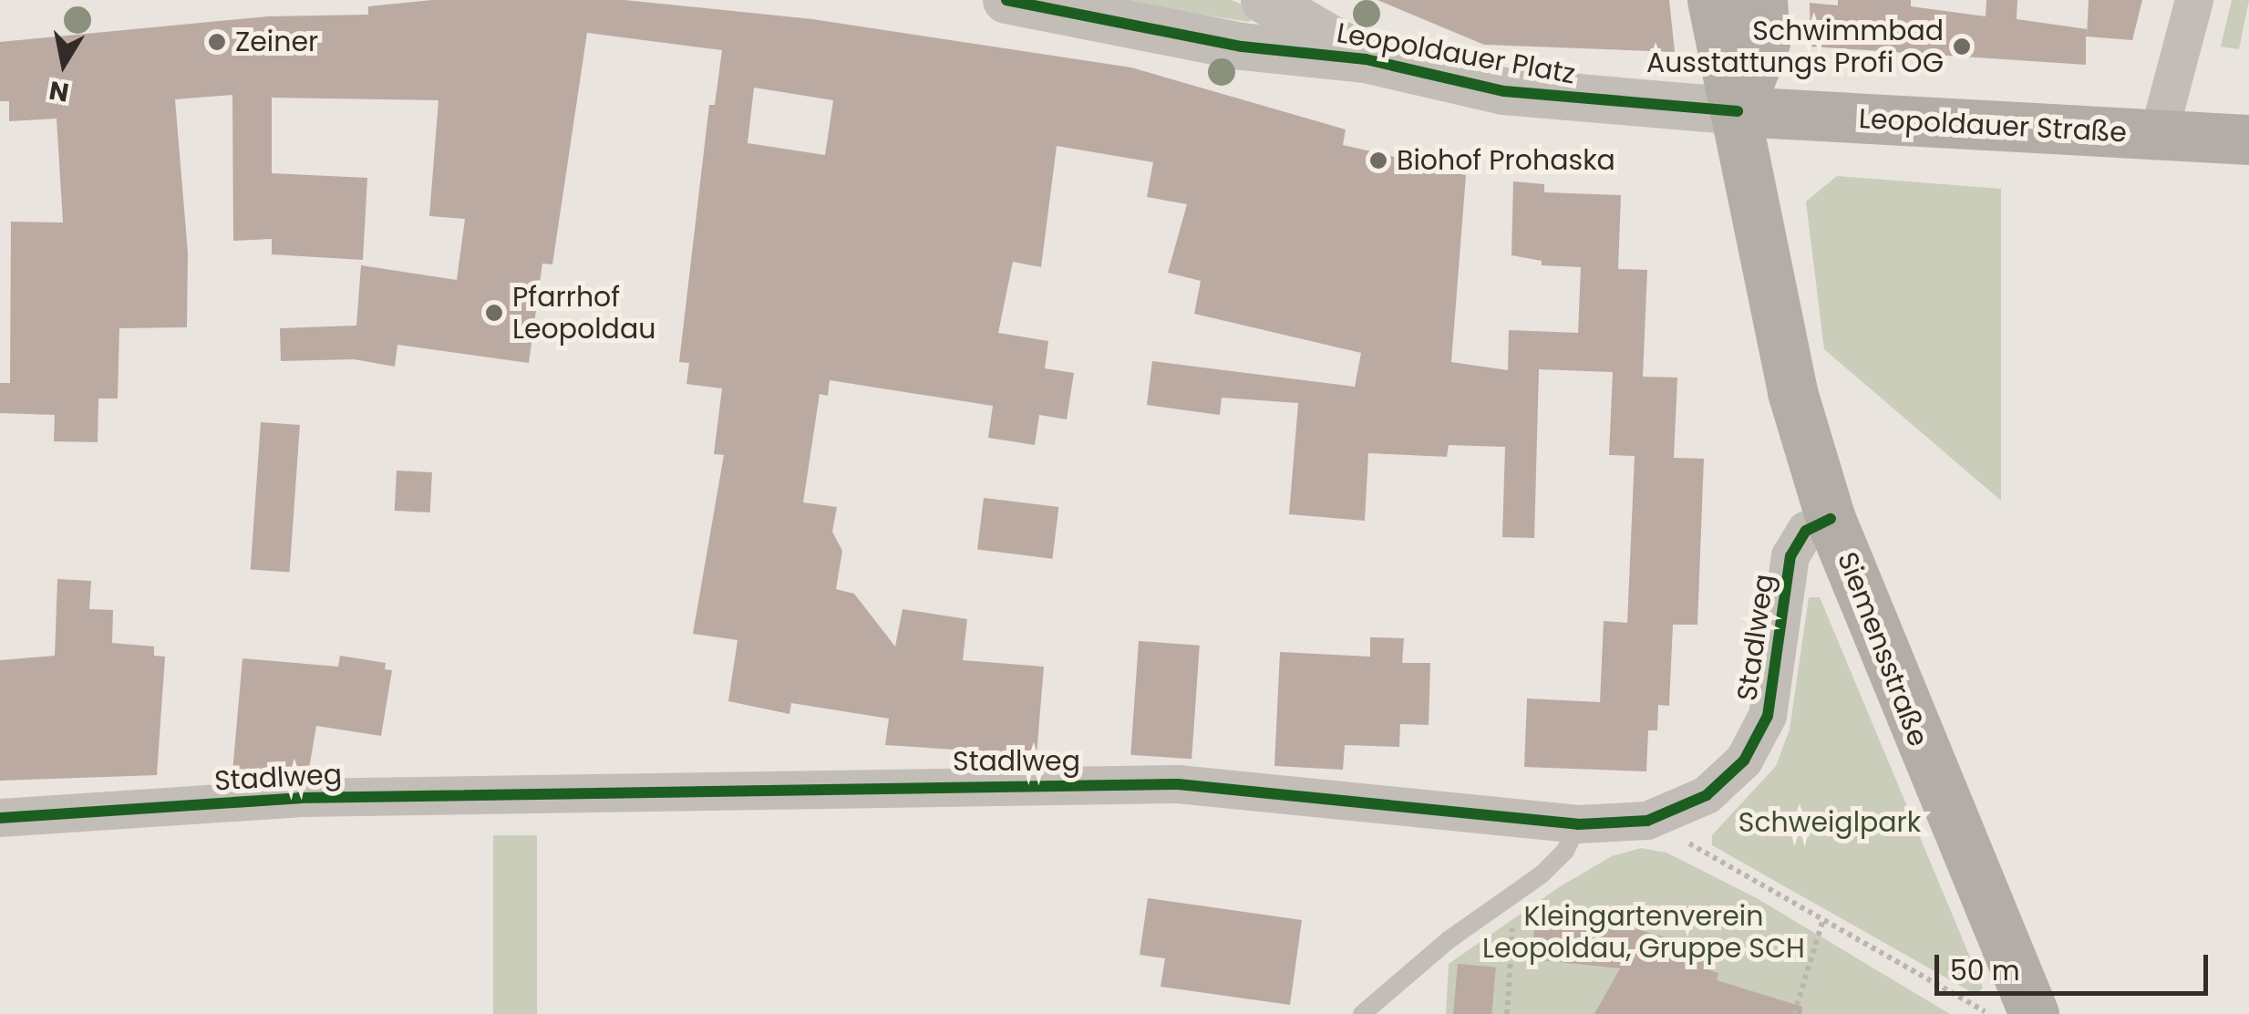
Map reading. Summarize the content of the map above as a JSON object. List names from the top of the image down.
{
  "streets": {
    "main road": ["Leopoldauer Straße", "Siemensstraße"],
    "street": ["Leopoldauer Platz", "Stadlweg"]
  },
  "crossings": [
    ["Leopoldauer Platz", "Leopoldauer Straße"],
    ["Leopoldauer Platz", "Siemensstraße"],
    ["Leopoldauer Straße", "Siemensstraße"],
    ["Stadlweg", "Siemensstraße"]
  ],
  "parks": ["Schweiglpark", "Kleingartenverein Leopoldau, Gruppe SCH"],
  "places": [
    "Zeiner",
    "Schwimmbad Ausstattungs Profi OG",
    "Biohof Prohaska",
    "Pfarrhof Leopoldau"
  ],
  "scale_bar": "50 m",
  "north": "bottom"
}
